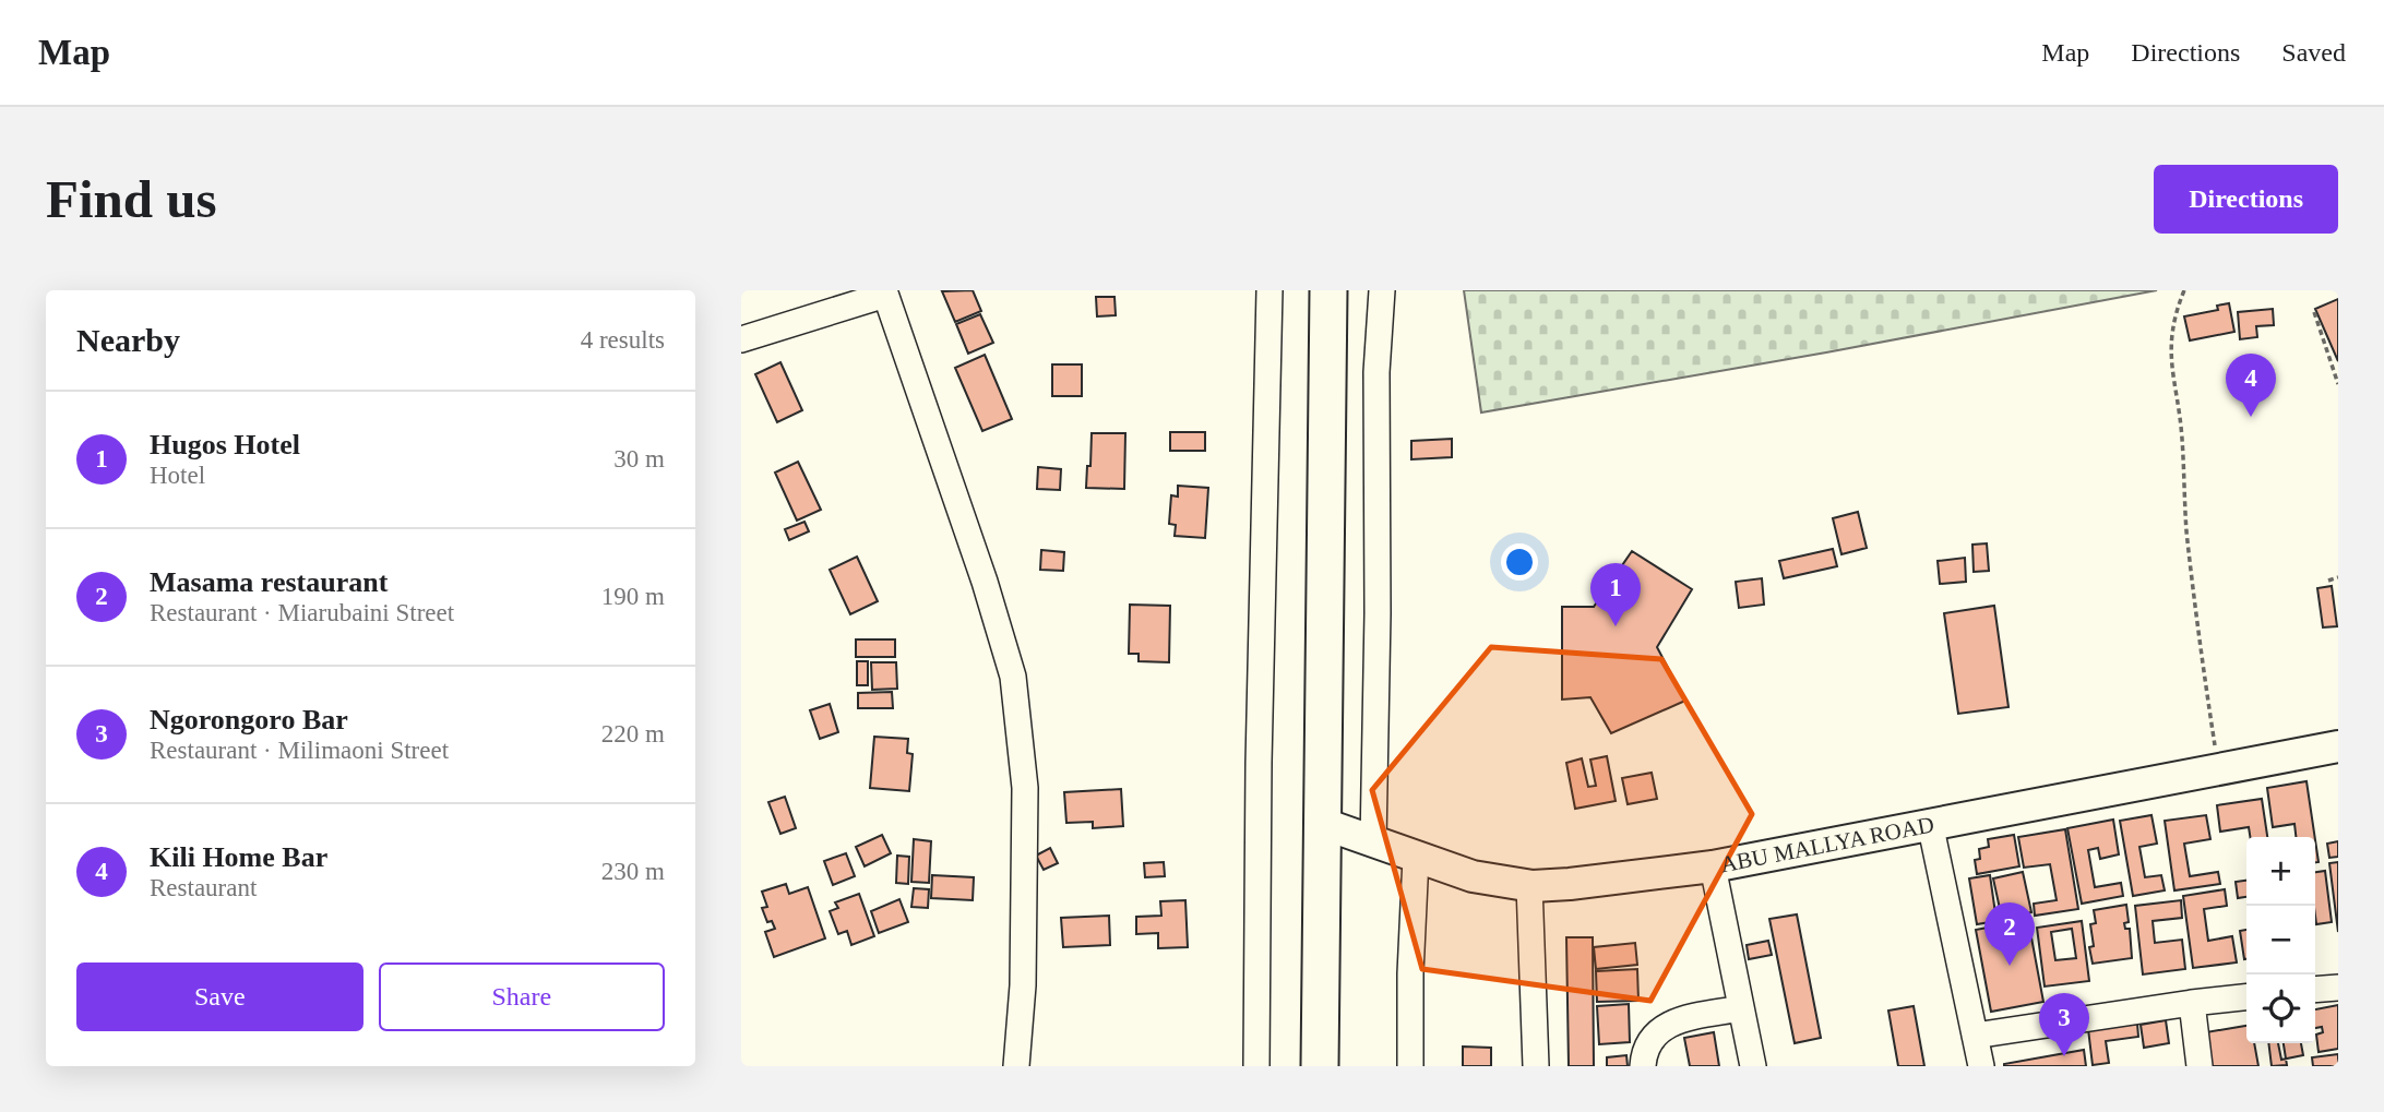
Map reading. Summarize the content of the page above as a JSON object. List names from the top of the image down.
{
  "streets": {
    "main road": ["ABU MALLYA ROAD"]
  },
  "page": {
    "header": "Map",
    "nav": ["Map", "Directions", "Saved"],
    "buttons": [
      "Directions",
      ["Save", "Share"]
    ],
    "title": "Find us",
    "heading": ["Nearby", "4 results"],
    "pins": [
      "4",
      "1",
      "2",
      "3"
    ],
    "list": [
      {
        "mark": "1",
        "name": "Hugos Hotel",
        "note": "Hotel",
        "value": "30 m"
      },
      {
        "mark": "2",
        "name": "Masama restaurant",
        "note": "Restaurant · Miarubaini Street",
        "value": "190 m"
      },
      {
        "mark": "3",
        "name": "Ngorongoro Bar",
        "note": "Restaurant · Milimaoni Street",
        "value": "220 m"
      },
      {
        "mark": "4",
        "name": "Kili Home Bar",
        "note": "Restaurant",
        "value": "230 m"
      }
    ],
    "map_buttons": ["+", "−"]
  }
}
